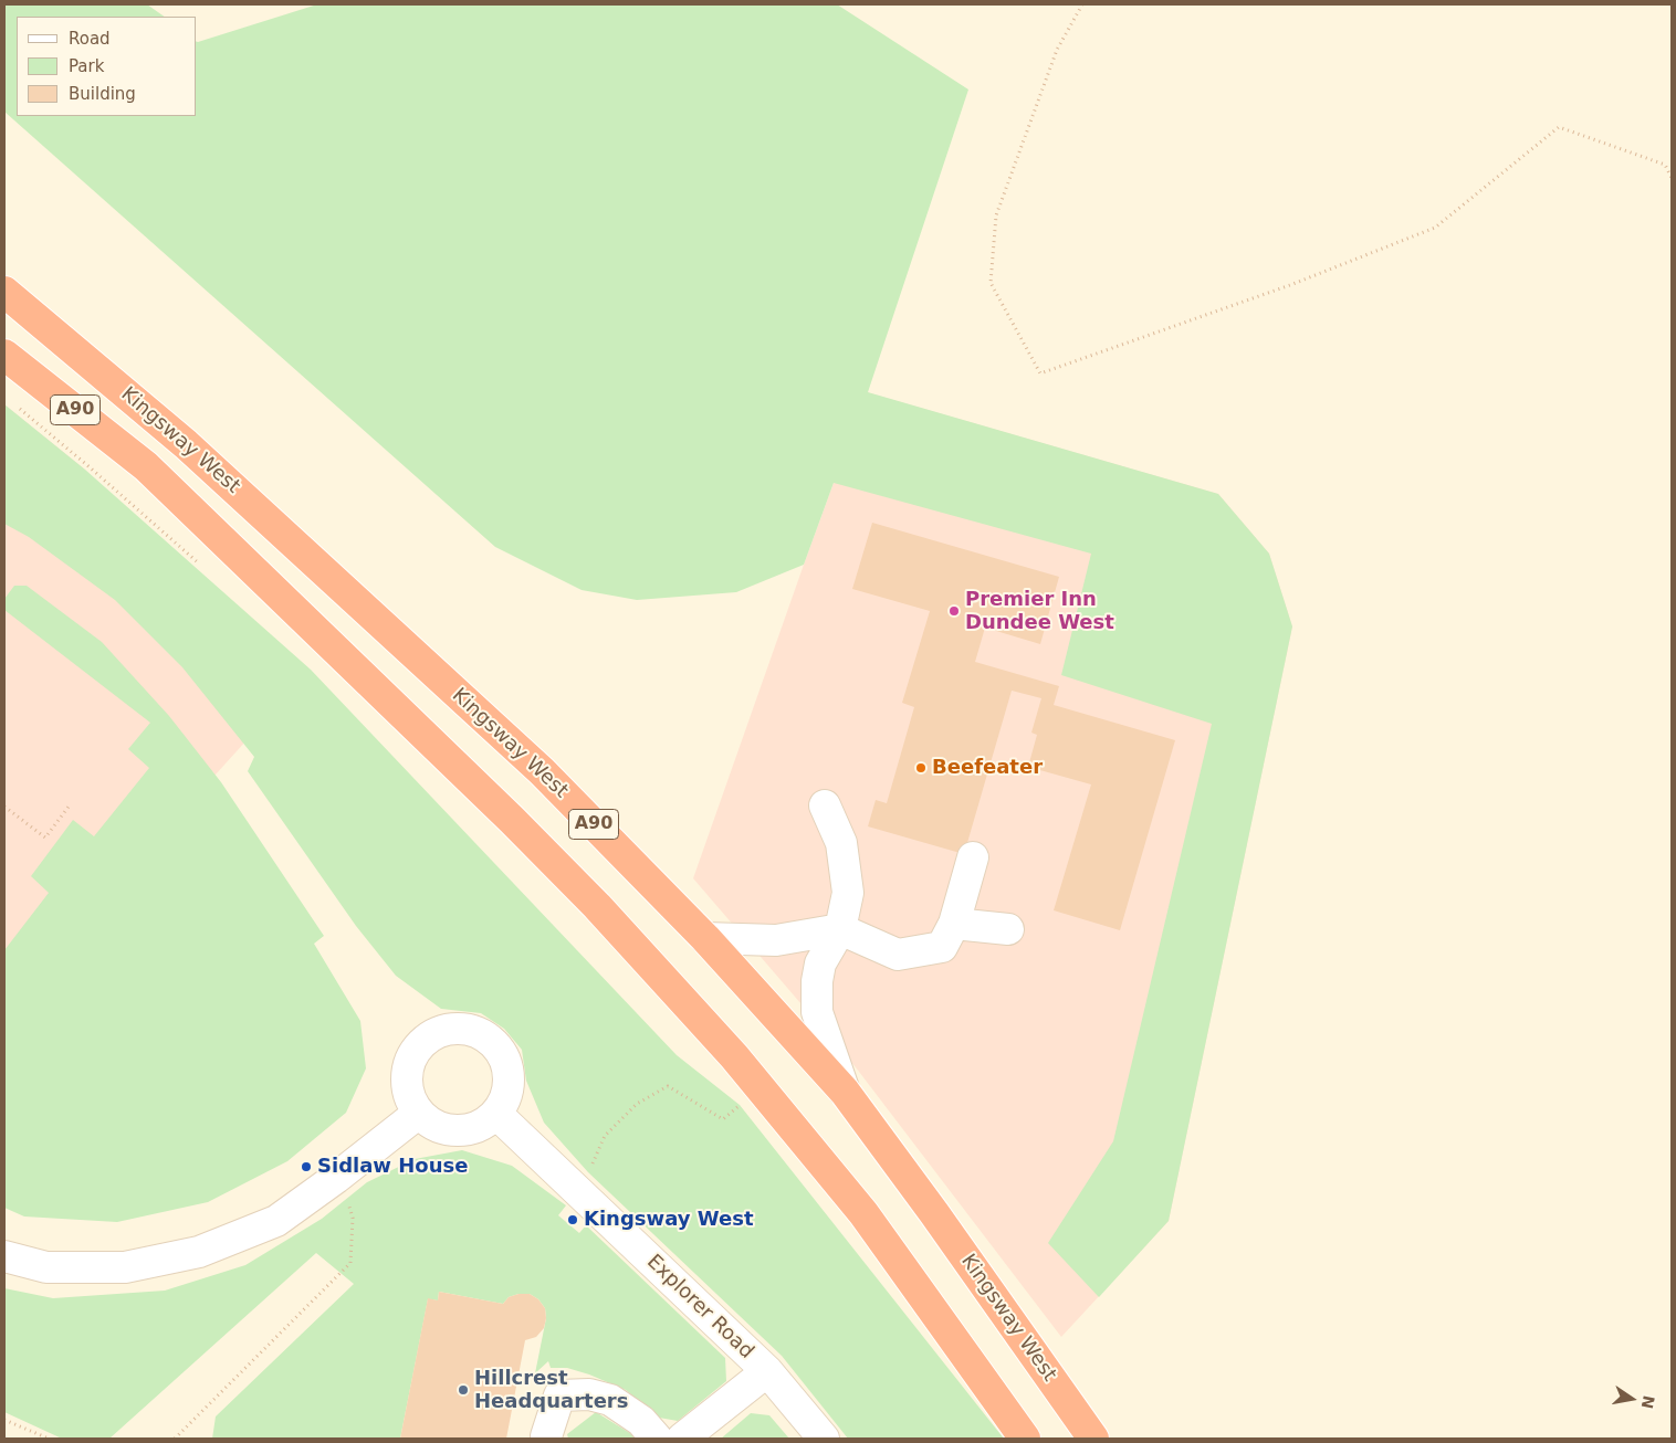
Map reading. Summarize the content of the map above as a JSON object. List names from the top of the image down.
{
  "streets": {
    "highway": ["A90", "Kingsway West"],
    "street": ["Explorer Road"]
  },
  "places": [
    "Premier Inn Dundee West",
    "Beefeater",
    "Sidlaw House",
    "Kingsway West",
    "Hillcrest Headquarters"
  ],
  "legend": ["Road", "Park", "Building"],
  "north": "right"
}
